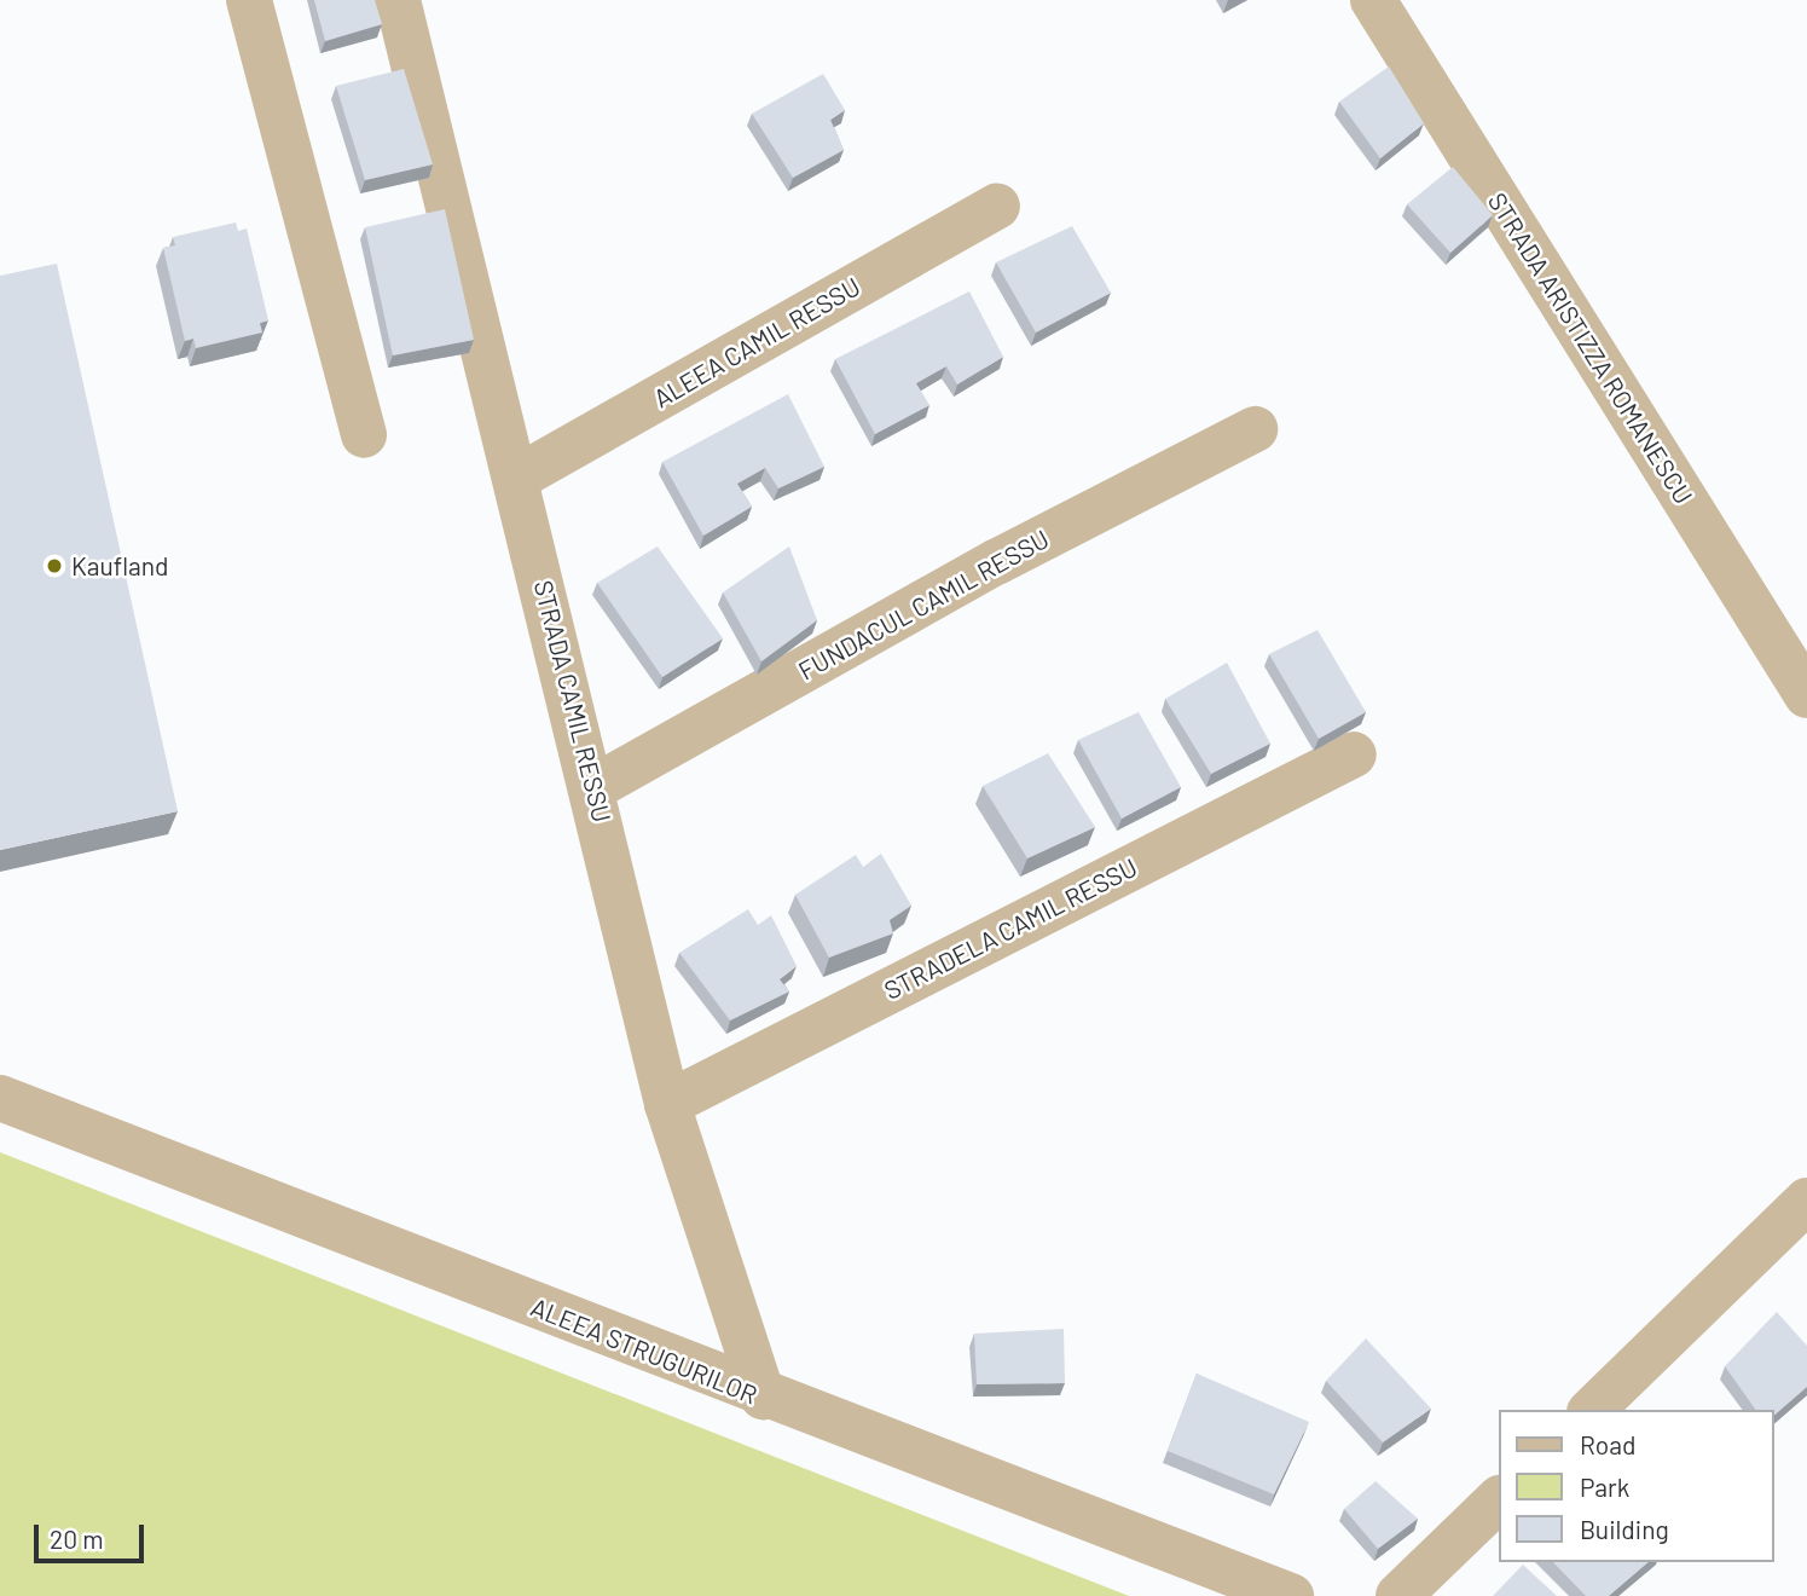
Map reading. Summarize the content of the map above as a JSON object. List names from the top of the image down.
{
  "streets": {
    "street": [
      "ALEEA CAMIL RESSU",
      "STRADA ARISTIZZA ROMANESCU",
      "FUNDACUL CAMIL RESSU",
      "STRADA CAMIL RESSU",
      "STRADELA CAMIL RESSU",
      "ALEEA STRUGURILOR"
    ]
  },
  "crossings": [
    ["ALEEA CAMIL RESSU", "STRADA CAMIL RESSU"],
    ["FUNDACUL CAMIL RESSU", "STRADA CAMIL RESSU"],
    ["STRADA CAMIL RESSU", "STRADELA CAMIL RESSU"],
    ["STRADA CAMIL RESSU", "ALEEA STRUGURILOR"]
  ],
  "places": ["Kaufland"],
  "legend": ["Road", "Park", "Building"],
  "scale_bar": "20 m"
}
